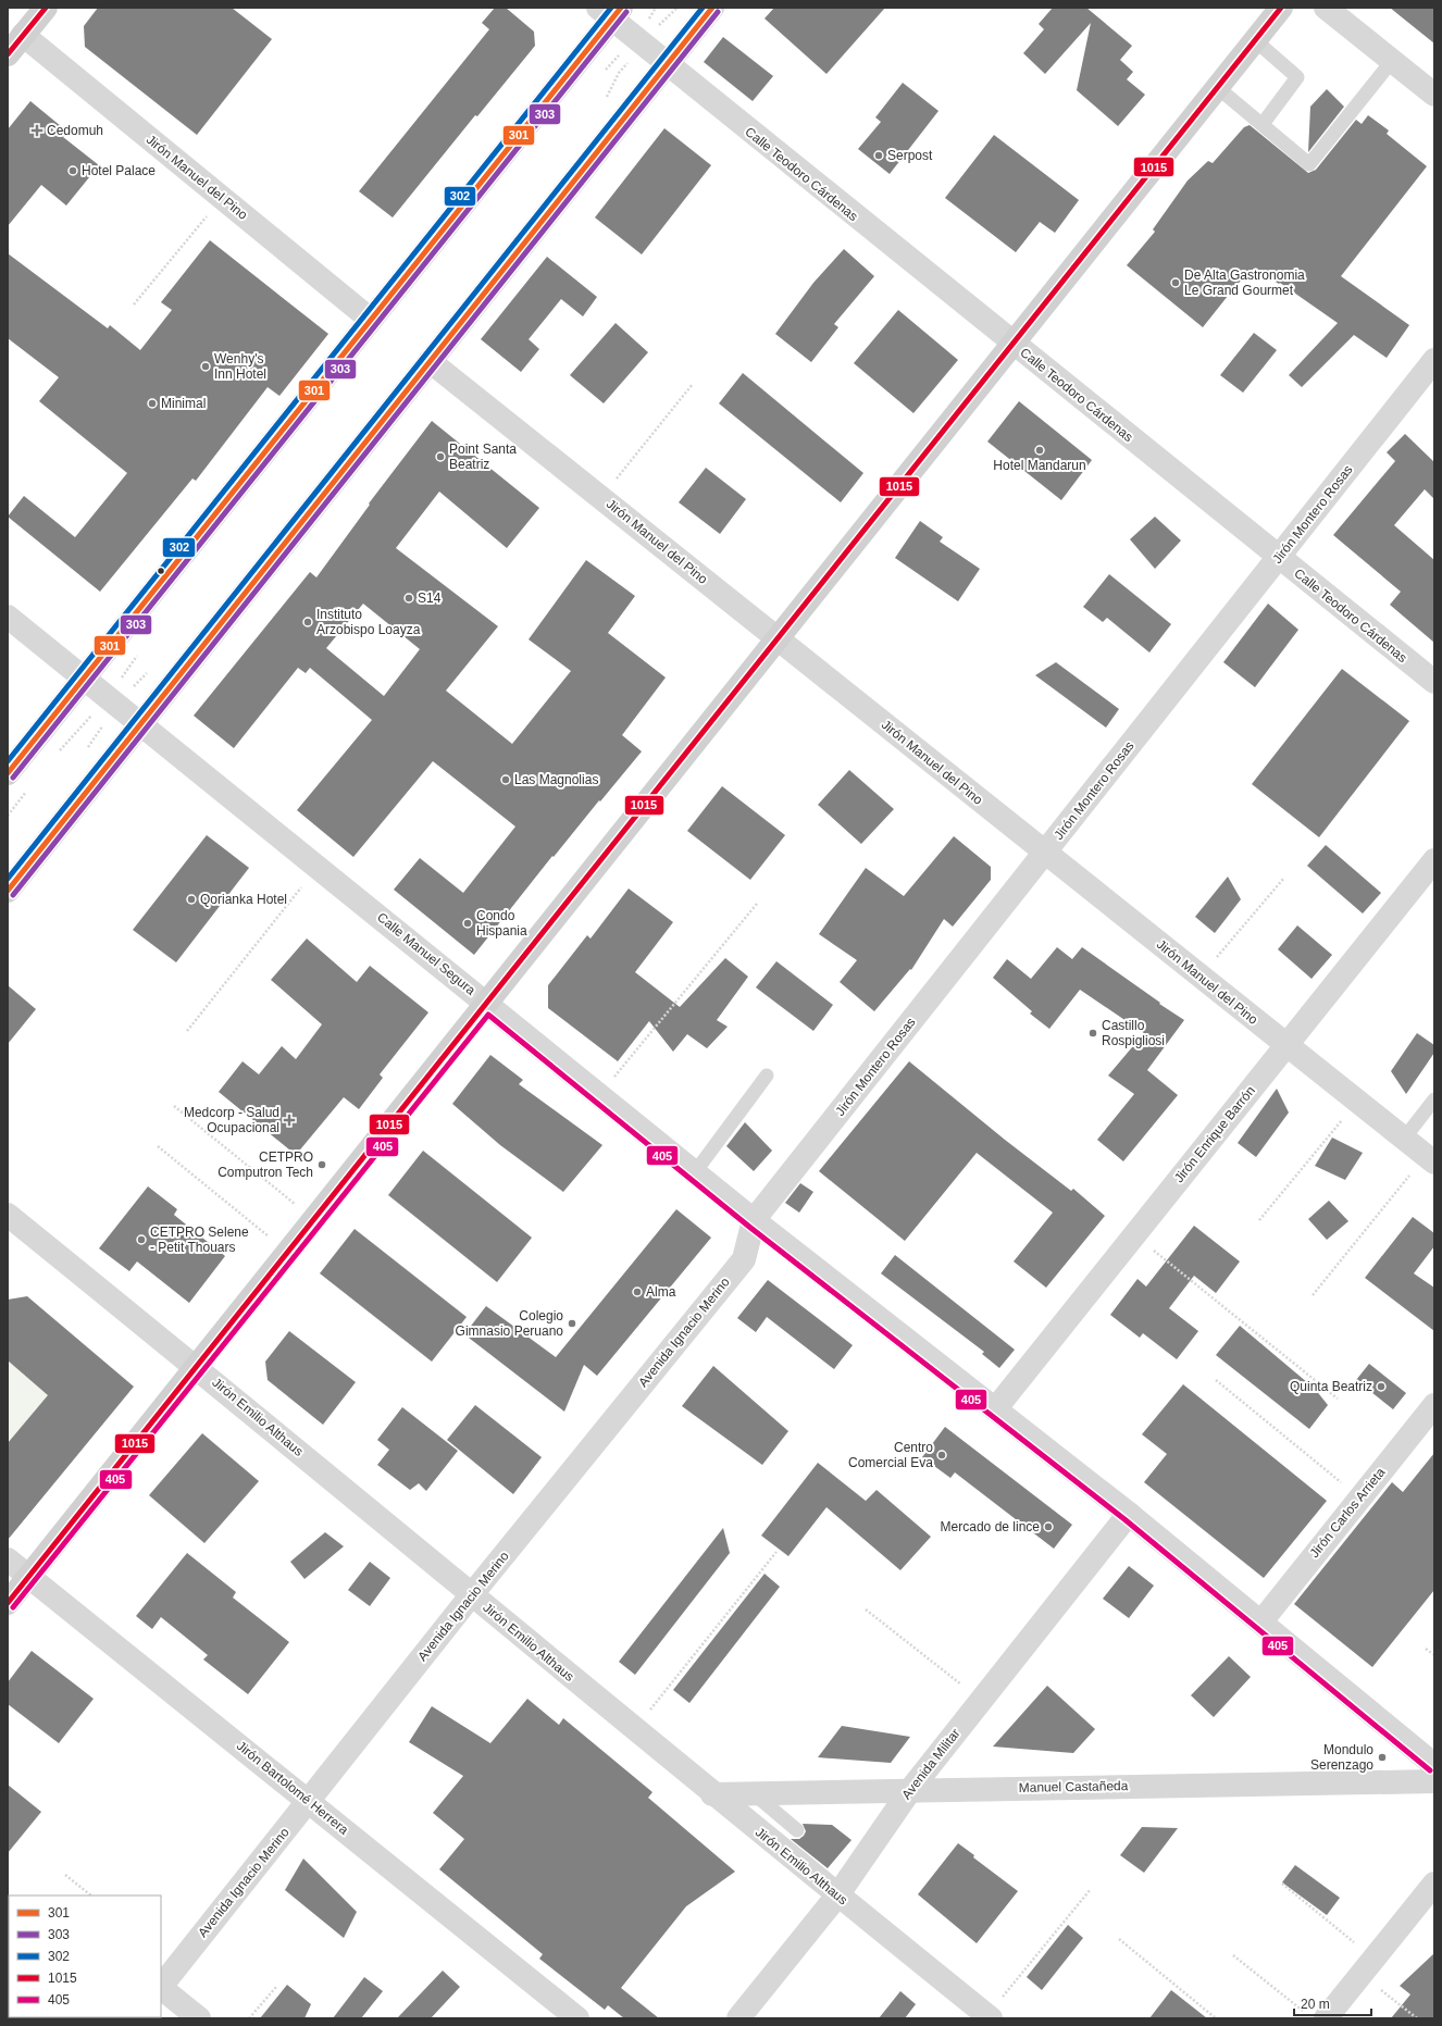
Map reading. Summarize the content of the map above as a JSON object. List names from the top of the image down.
{
  "streets": {
    "street": [
      "Calle Teodoro Cárdenas",
      "Jirón Manuel del Pino",
      "Jirón Montero Rosas",
      "Calle Manuel Segura",
      "Jirón Enrique Barrón",
      "Avenida Ignacio Merino",
      "Jirón Emilio Althaus",
      "Jirón Carlos Arrieta",
      "Avenida Militar",
      "Manuel Castañeda",
      "Jirón Bartolomé Herrera"
    ]
  },
  "crossings": [
    ["Calle Teodoro Cárdenas", "Jirón Montero Rosas"],
    ["Jirón Manuel del Pino", "Jirón Montero Rosas"],
    ["Jirón Manuel del Pino", "Jirón Enrique Barrón"],
    ["Jirón Montero Rosas", "Calle Manuel Segura"],
    ["Jirón Montero Rosas", "Avenida Ignacio Merino"],
    ["Calle Manuel Segura", "Jirón Enrique Barrón"],
    ["Calle Manuel Segura", "Avenida Ignacio Merino"],
    ["Calle Manuel Segura", "Jirón Carlos Arrieta"],
    ["Calle Manuel Segura", "Avenida Militar"],
    ["Avenida Ignacio Merino", "Jirón Emilio Althaus"],
    ["Avenida Ignacio Merino", "Jirón Bartolomé Herrera"],
    ["Jirón Emilio Althaus", "Avenida Militar"],
    ["Jirón Emilio Althaus", "Manuel Castañeda"],
    ["Avenida Militar", "Manuel Castañeda"]
  ],
  "places": {
    "health": ["Cedomuh", "Medcorp - Salud Ocupacional"],
    "other": [
      "Serpost",
      "Hotel Palace",
      "De Alta Gastronomia Le Grand Gourmet",
      "Wenhy's Inn Hotel",
      "Minimal",
      "Hotel Mandarun",
      "Point Santa Beatriz",
      "S14",
      "Instituto Arzobispo Loayza",
      "Las Magnolias",
      "Qorianka Hotel",
      "Condo Hispania",
      "Castillo Rospigliosi",
      "CETPRO Computron Tech",
      "CETPRO Selene - Petit Thouars",
      "Alma",
      "Colegio Gimnasio Peruano",
      "Quinta Beatriz",
      "Centro Comercial Eva",
      "Mercado de lince",
      "Mondulo Serenzago"
    ]
  },
  "lines": [
    "transit line 301",
    "transit line 302",
    "transit line 1015",
    "transit line 303",
    "transit line 405"
  ],
  "legend": [
    "301",
    "303",
    "302",
    "1015",
    "405"
  ],
  "scale_bar": "20 m"
}
